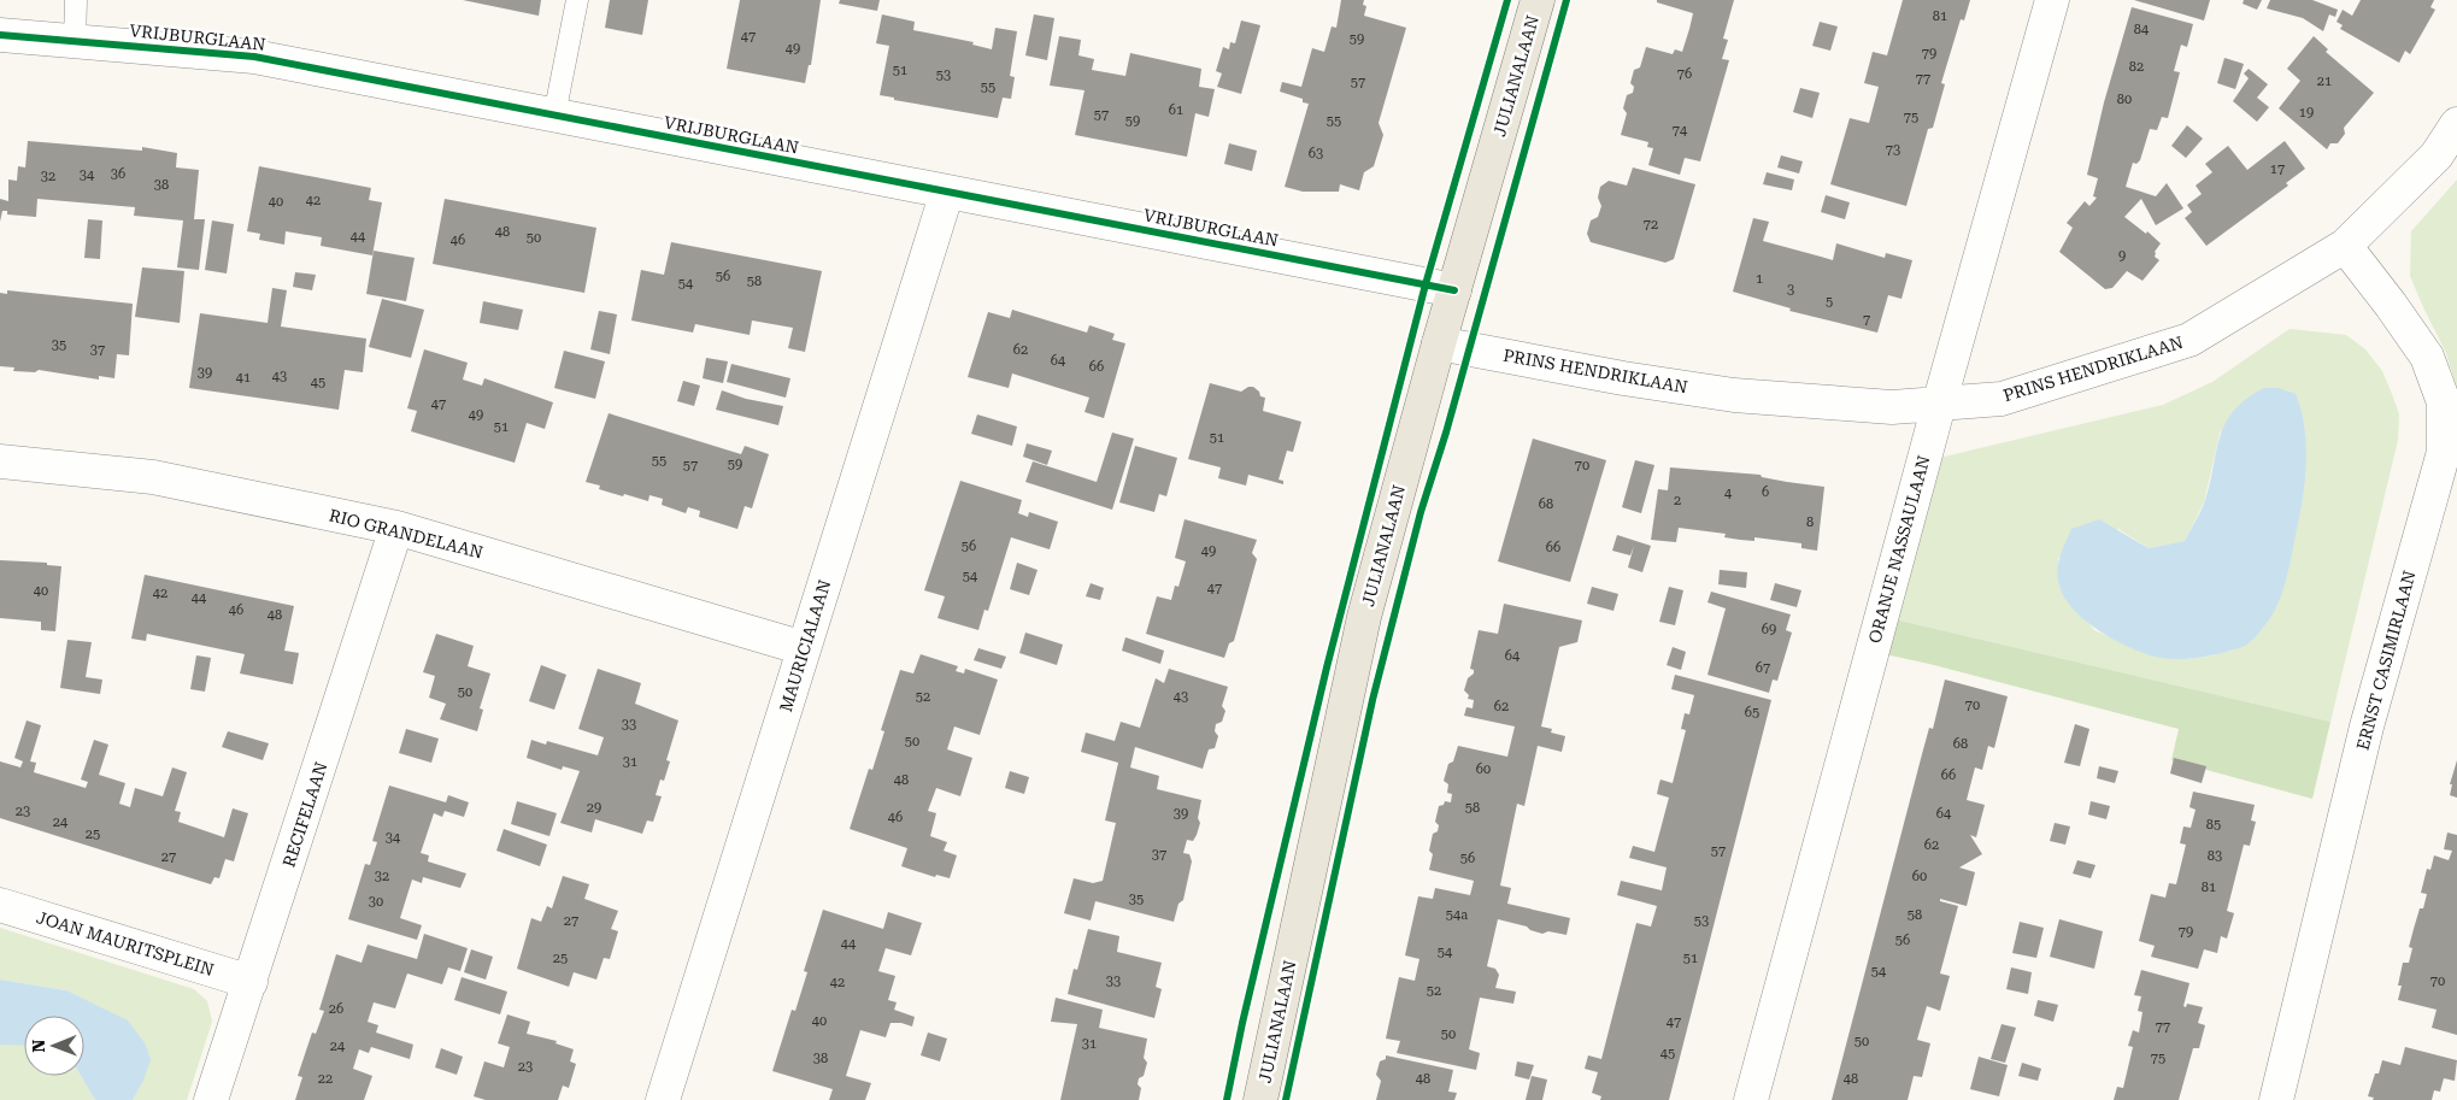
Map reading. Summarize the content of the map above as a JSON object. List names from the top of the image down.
{
  "streets": {
    "main road": ["JULIANALAAN"],
    "street": [
      "VRIJBURGLAAN",
      "PRINS HENDRIKLAAN",
      "RIO GRANDELAAN",
      "ORANJE NASSAULAAN",
      "MAURICIALAAN",
      "ERNST CASIMIRLAAN",
      "RECIFELAAN",
      "JOAN MAURITSPLEIN"
    ]
  },
  "crossings": [
    ["VRIJBURGLAAN", "JULIANALAAN"],
    ["VRIJBURGLAAN", "MAURICIALAAN"],
    ["JULIANALAAN", "PRINS HENDRIKLAAN"],
    ["PRINS HENDRIKLAAN", "ORANJE NASSAULAAN"],
    ["PRINS HENDRIKLAAN", "ERNST CASIMIRLAAN"],
    ["RIO GRANDELAAN", "MAURICIALAAN"],
    ["RIO GRANDELAAN", "RECIFELAAN"],
    ["RECIFELAAN", "JOAN MAURITSPLEIN"]
  ],
  "house_numbers": [
    "81",
    "84",
    "47",
    "59",
    "49",
    "79",
    "82",
    "51",
    "76",
    "53",
    "77",
    "21",
    "57",
    "55",
    "80",
    "61",
    "19",
    "57",
    "75",
    "59",
    "55",
    "74",
    "73",
    "63",
    "17",
    "36",
    "34",
    "32",
    "38",
    "42",
    "40",
    "72",
    "48",
    "44",
    "50",
    "46",
    "9",
    "56",
    "1",
    "58",
    "54",
    "3",
    "5",
    "7",
    "35",
    "37",
    "62",
    "64",
    "66",
    "39",
    "43",
    "41",
    "45",
    "47",
    "49",
    "51",
    "51",
    "55",
    "59",
    "57",
    "70",
    "6",
    "4",
    "2",
    "68",
    "8",
    "56",
    "66",
    "49",
    "54",
    "47",
    "40",
    "42",
    "44",
    "46",
    "48",
    "69",
    "64",
    "67",
    "50",
    "52",
    "43",
    "70",
    "62",
    "65",
    "33",
    "50",
    "68",
    "31",
    "60",
    "66",
    "48",
    "29",
    "58",
    "23",
    "39",
    "64",
    "46",
    "24",
    "85",
    "25",
    "34",
    "62",
    "57",
    "37",
    "83",
    "27",
    "56",
    "32",
    "60",
    "81",
    "35",
    "30",
    "54a",
    "58",
    "27",
    "53",
    "79",
    "56",
    "44",
    "54",
    "25",
    "51",
    "54",
    "33",
    "70",
    "42",
    "52",
    "26",
    "40",
    "47",
    "77",
    "50",
    "50",
    "31",
    "24",
    "45",
    "38",
    "75",
    "23",
    "22",
    "48",
    "48"
  ],
  "north": "left"
}
